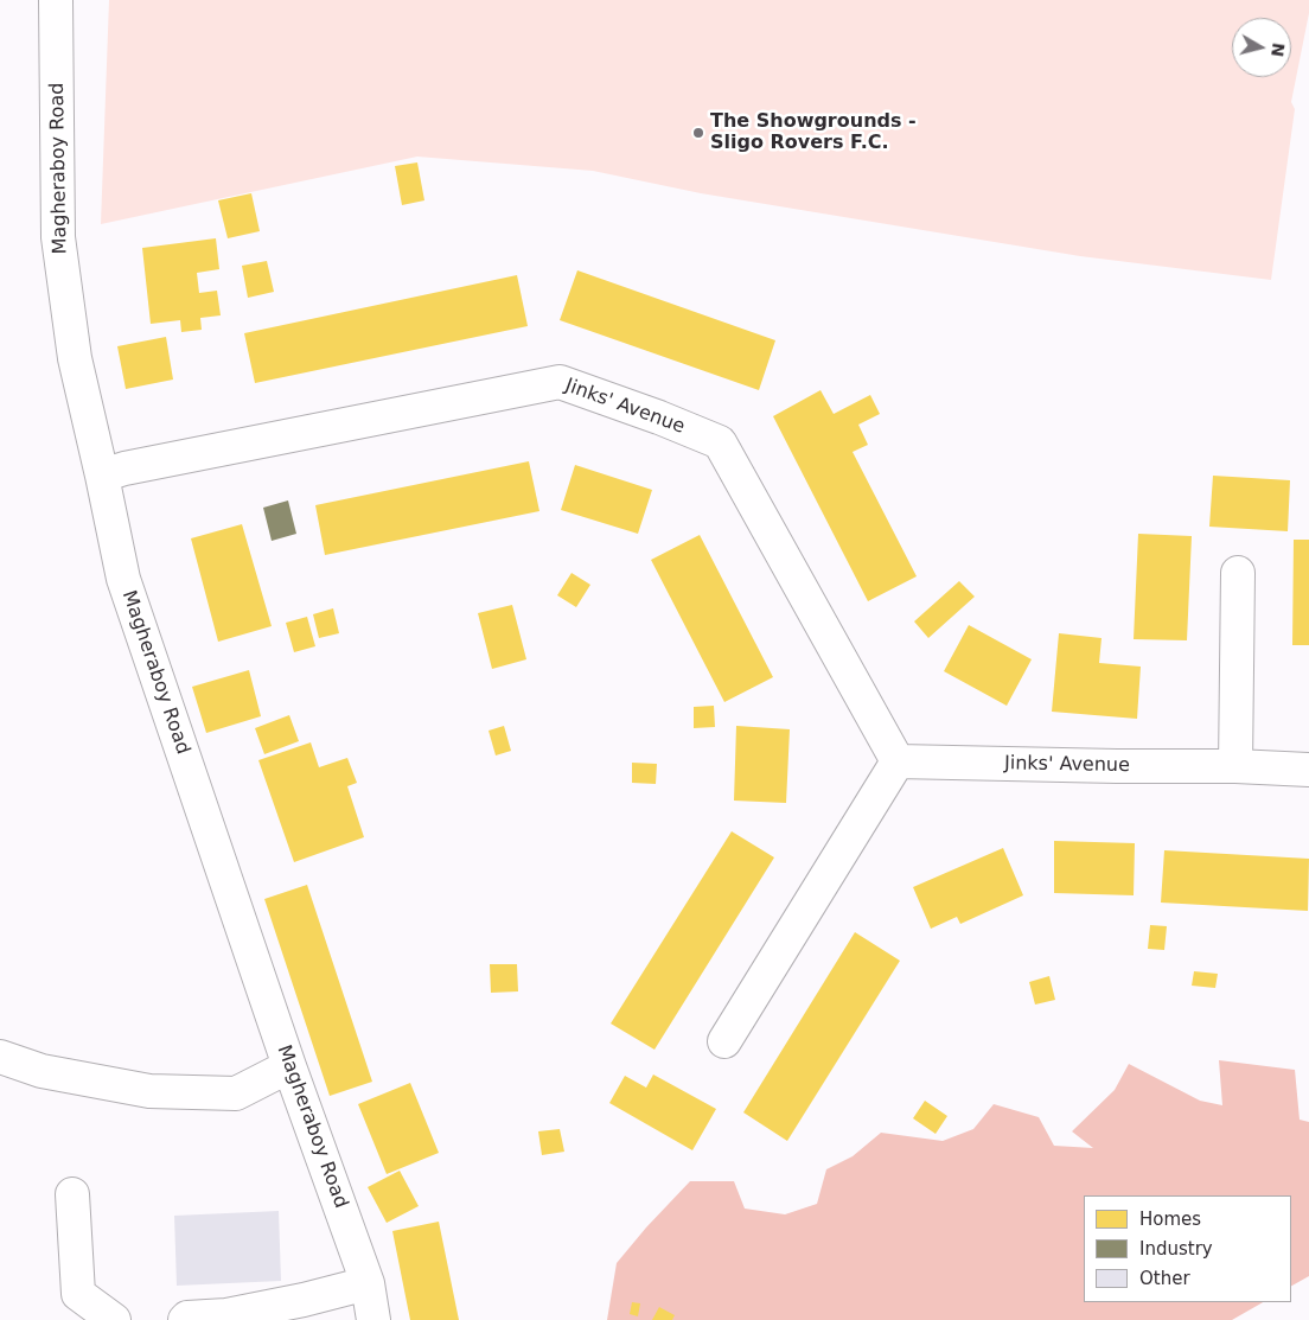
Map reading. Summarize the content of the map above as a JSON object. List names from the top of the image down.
{
  "streets": {
    "street": ["Magheraboy Road", "Jinks' Avenue"]
  },
  "crossings": [
    ["Magheraboy Road", "Jinks' Avenue"]
  ],
  "places": ["The Showgrounds - Sligo Rovers F.C."],
  "legend": ["Homes", "Industry", "Other"],
  "north": "right"
}
